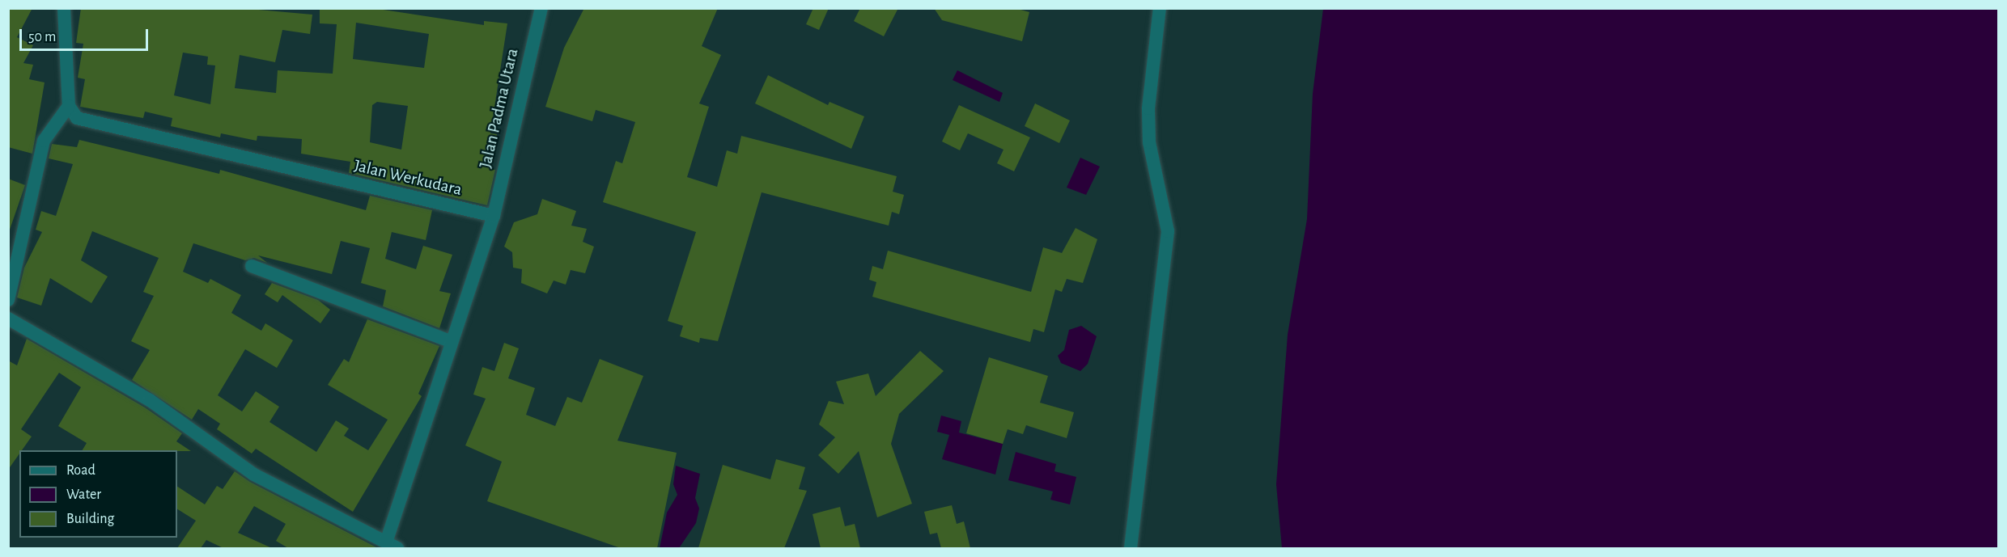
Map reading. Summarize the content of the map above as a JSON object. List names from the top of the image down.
{
  "streets": {
    "street": ["Jalan Padma Utara", "Jalan Werkudara"]
  },
  "crossings": [
    ["Jalan Padma Utara", "Jalan Werkudara"]
  ],
  "legend": ["Road", "Water", "Building"],
  "scale_bar": "50 m"
}
